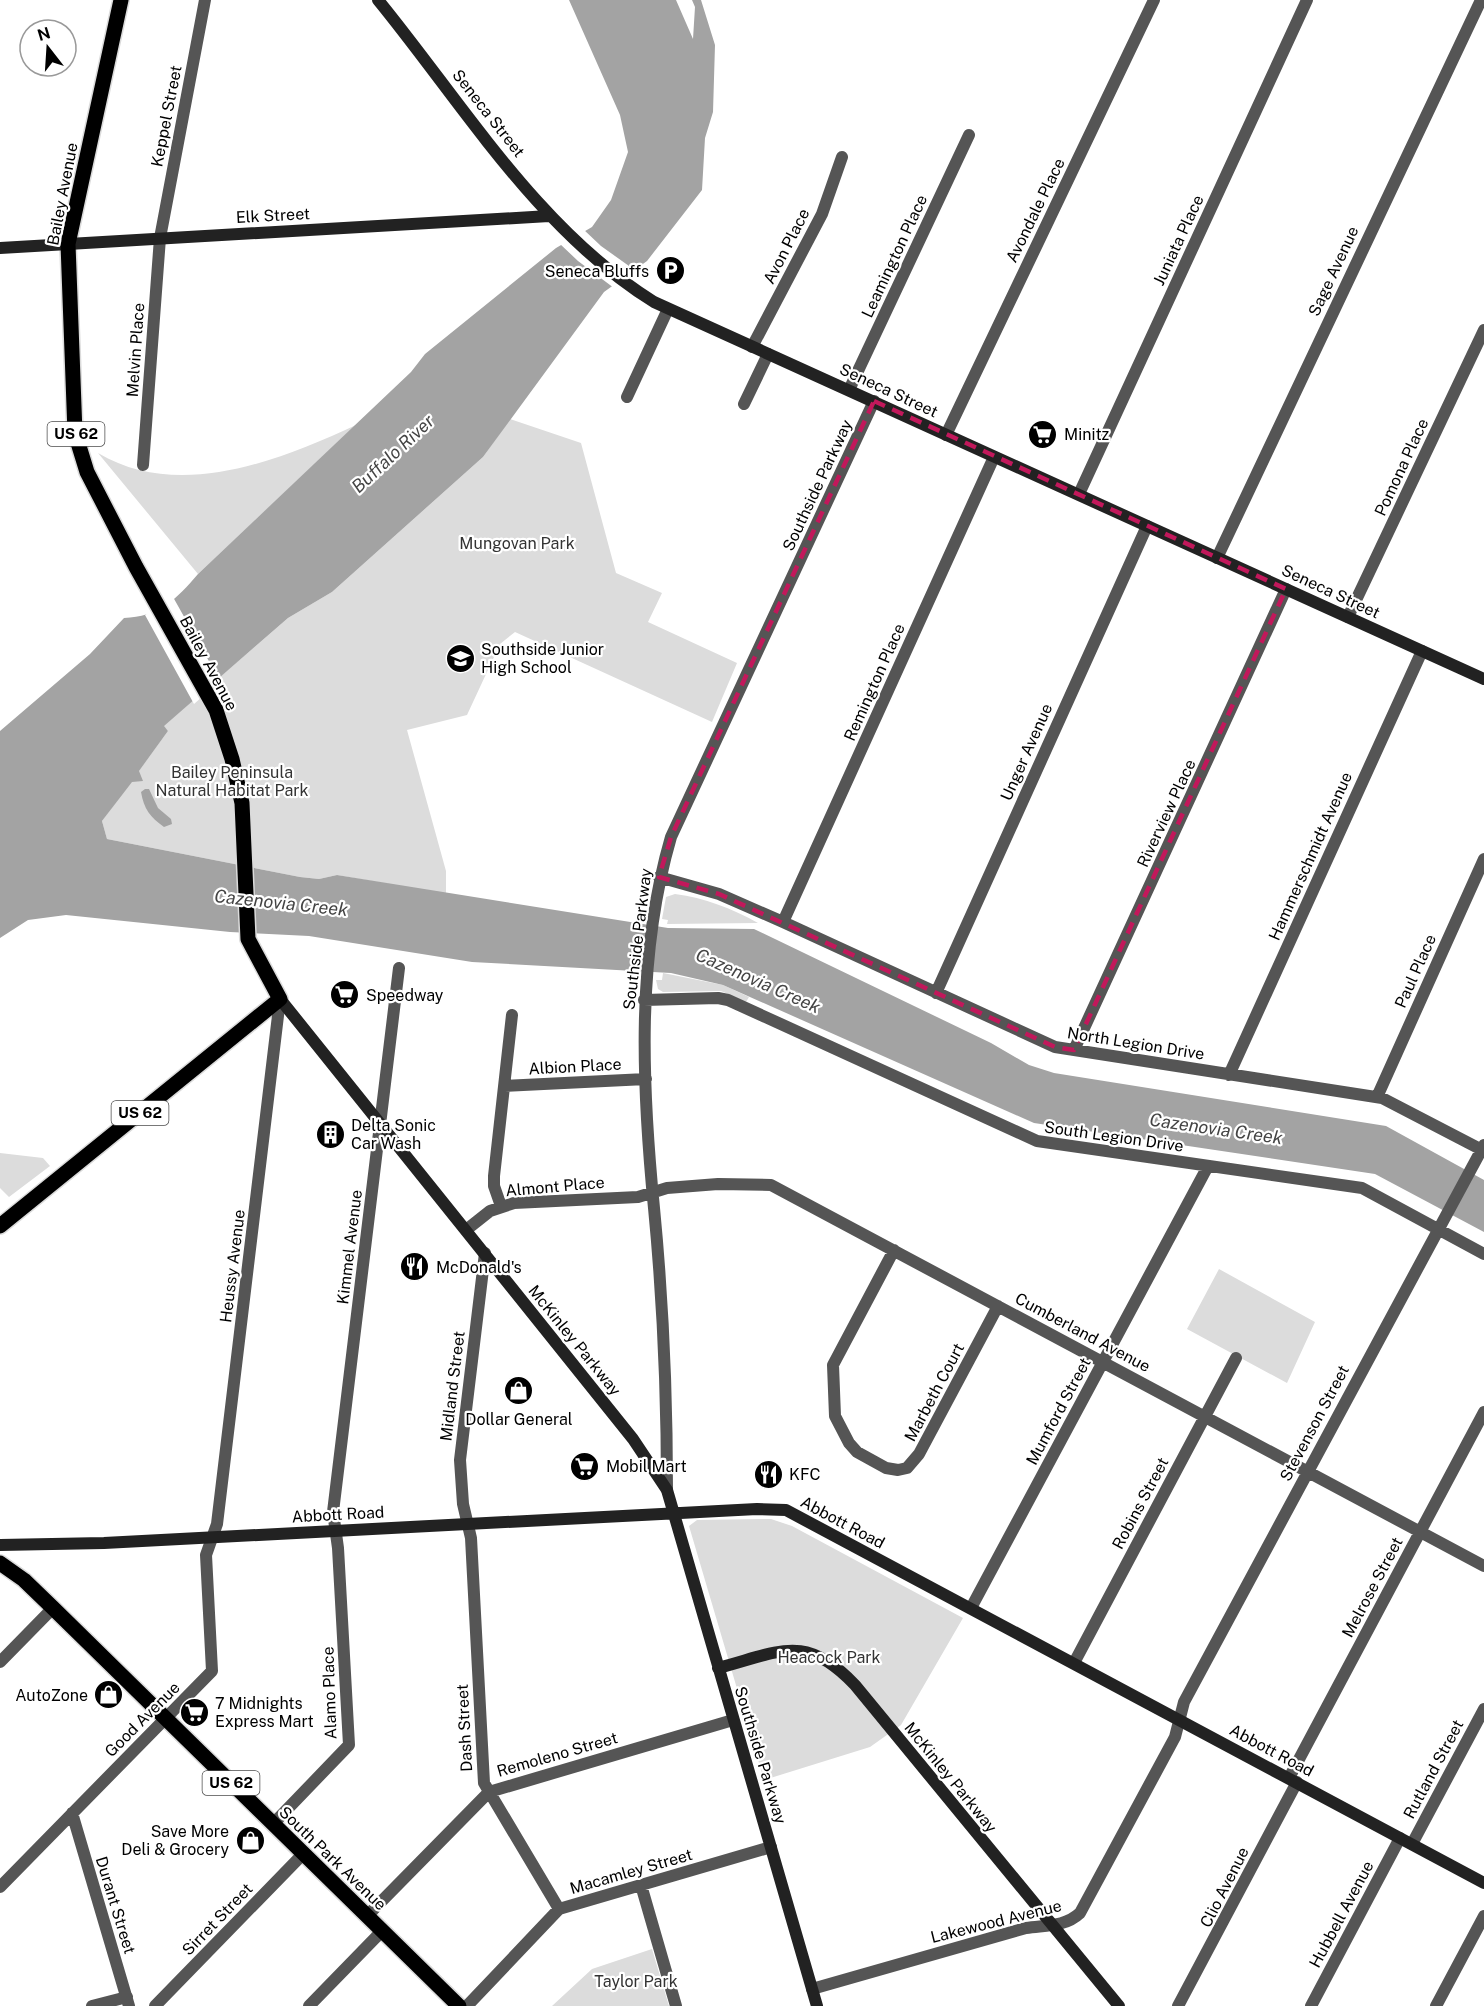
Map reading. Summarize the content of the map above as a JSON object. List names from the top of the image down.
{
  "streets": {
    "main road": ["Bailey Avenue", "US 62", "South Park Avenue"],
    "street": [
      "Seneca Street",
      "Keppel Street",
      "Avondale Place",
      "Elk Street",
      "Juniata Place",
      "Avon Place",
      "Leamington Place",
      "Sage Avenue",
      "Melvin Place",
      "Pomona Place",
      "Southside Parkway",
      "Remington Place",
      "Unger Avenue",
      "Riverview Place",
      "Hammerschmidt Avenue",
      "Paul Place",
      "North Legion Drive",
      "Albion Place",
      "South Legion Drive",
      "Almont Place",
      "Kimmel Avenue",
      "Heussy Avenue",
      "Cumberland Avenue",
      "McKinley Parkway",
      "Midland Street",
      "Marbeth Court",
      "Mumford Street",
      "Stevenson Street",
      "Robins Street",
      "Abbott Road",
      "Melrose Street",
      "Alamo Place",
      "Good Avenue",
      "Dash Street",
      "Remoleno Street",
      "Rutland Street",
      "Macamley Street",
      "Clio Avenue",
      "Durant Street",
      "Hubbell Avenue",
      "Sirret Street",
      "Lakewood Avenue"
    ]
  },
  "crossings": [
    ["Seneca Street", "Avondale Place"],
    ["Seneca Street", "Elk Street"],
    ["Seneca Street", "Juniata Place"],
    ["Seneca Street", "Avon Place"],
    ["Seneca Street", "Leamington Place"],
    ["Seneca Street", "Sage Avenue"],
    ["Seneca Street", "Pomona Place"],
    ["Seneca Street", "Southside Parkway"],
    ["Seneca Street", "Remington Place"],
    ["Seneca Street", "Unger Avenue"],
    ["Seneca Street", "Riverview Place"],
    ["Seneca Street", "Hammerschmidt Avenue"],
    ["Keppel Street", "Elk Street"],
    ["Keppel Street", "Melvin Place"],
    ["Bailey Avenue", "Elk Street"],
    ["Bailey Avenue", "US 62"],
    ["Bailey Avenue", "Heussy Avenue"],
    ["Bailey Avenue", "McKinley Parkway"],
    ["Elk Street", "Melvin Place"],
    ["US 62", "Heussy Avenue"],
    ["US 62", "McKinley Parkway"],
    ["Southside Parkway", "North Legion Drive"],
    ["Southside Parkway", "Albion Place"],
    ["Southside Parkway", "South Legion Drive"],
    ["Southside Parkway", "Almont Place"],
    ["Southside Parkway", "Cumberland Avenue"],
    ["Southside Parkway", "McKinley Parkway"],
    ["Southside Parkway", "Abbott Road"],
    ["Southside Parkway", "Remoleno Street"],
    ["Southside Parkway", "Macamley Street"],
    ["Southside Parkway", "Lakewood Avenue"],
    ["Remington Place", "North Legion Drive"],
    ["Unger Avenue", "North Legion Drive"],
    ["Riverview Place", "North Legion Drive"],
    ["Hammerschmidt Avenue", "North Legion Drive"],
    ["Paul Place", "North Legion Drive"],
    ["North Legion Drive", "Stevenson Street"],
    ["South Legion Drive", "Mumford Street"],
    ["South Legion Drive", "Stevenson Street"],
    ["Almont Place", "Cumberland Avenue"],
    ["Almont Place", "McKinley Parkway"],
    ["Kimmel Avenue", "McKinley Parkway"],
    ["Kimmel Avenue", "Abbott Road"],
    ["Kimmel Avenue", "Alamo Place"],
    ["Heussy Avenue", "McKinley Parkway"],
    ["Heussy Avenue", "Abbott Road"],
    ["Heussy Avenue", "Good Avenue"],
    ["Cumberland Avenue", "Marbeth Court"],
    ["Cumberland Avenue", "Mumford Street"],
    ["Cumberland Avenue", "Stevenson Street"],
    ["Cumberland Avenue", "Robins Street"],
    ["Cumberland Avenue", "Melrose Street"],
    ["McKinley Parkway", "Midland Street"],
    ["McKinley Parkway", "Abbott Road"],
    ["McKinley Parkway", "Lakewood Avenue"],
    ["Midland Street", "Abbott Road"],
    ["Midland Street", "Dash Street"],
    ["Mumford Street", "Abbott Road"],
    ["Stevenson Street", "Abbott Road"],
    ["Stevenson Street", "Lakewood Avenue"],
    ["Robins Street", "Abbott Road"],
    ["Abbott Road", "Melrose Street"],
    ["Abbott Road", "Alamo Place"],
    ["Abbott Road", "Good Avenue"],
    ["Abbott Road", "Dash Street"],
    ["Abbott Road", "Rutland Street"],
    ["Abbott Road", "Clio Avenue"],
    ["Abbott Road", "Hubbell Avenue"],
    ["Abbott Road", "Lakewood Avenue"],
    ["Melrose Street", "Clio Avenue"],
    ["Alamo Place", "South Park Avenue"],
    ["Good Avenue", "South Park Avenue"],
    ["Good Avenue", "Durant Street"],
    ["Dash Street", "Remoleno Street"],
    ["Dash Street", "Macamley Street"],
    ["Remoleno Street", "South Park Avenue"],
    ["South Park Avenue", "Sirret Street"]
  ],
  "water": ["Buffalo River", "Cazenovia Creek"],
  "parks": [
    "Mungovan Park",
    "Bailey Peninsula Natural Habitat Park",
    "Heacock Park",
    "Taylor Park"
  ],
  "places": {
    "parking": ["Seneca Bluffs"],
    "supermarket": [
      "Minitz",
      "Speedway",
      "Mobil Mart",
      "7 Midnights Express Mart"
    ],
    "school or university": ["Southside Junior High School"],
    "building": ["Delta Sonic Car Wash"],
    "restaurant": ["McDonald's", "KFC"],
    "shop": ["Dollar General", "AutoZone", "Save More Deli & Grocery"]
  },
  "north": "top"
}
